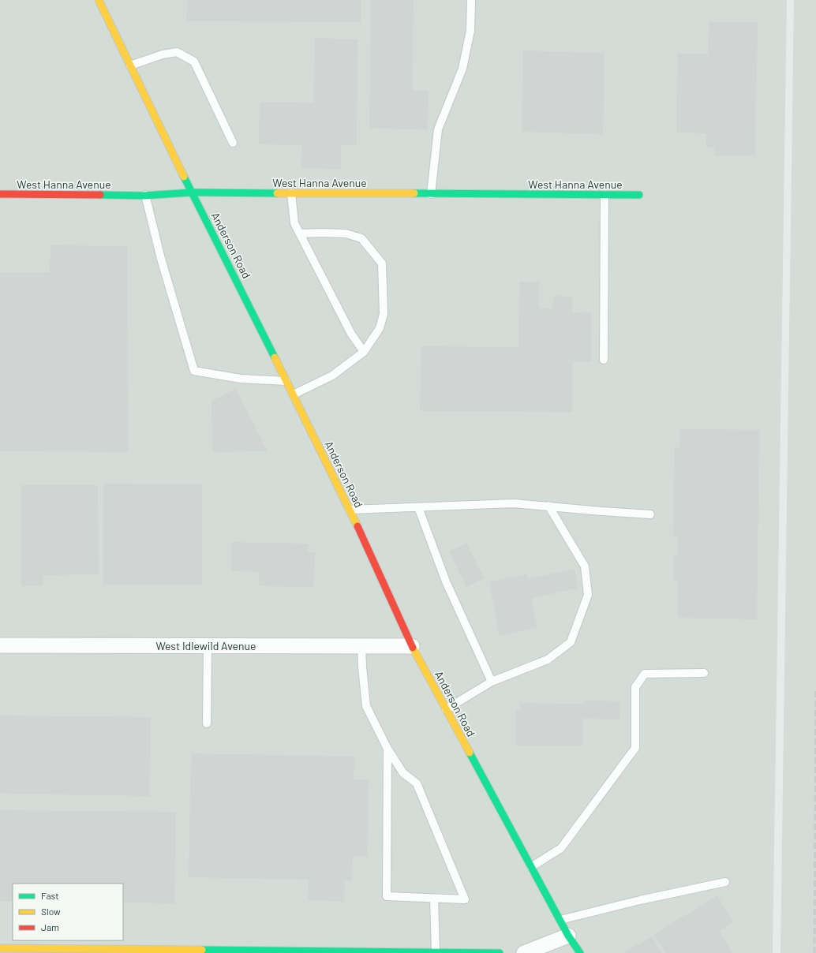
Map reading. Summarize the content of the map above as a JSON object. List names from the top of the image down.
{
  "streets": {
    "street": ["West Hanna Avenue", "Anderson Road", "West Idlewild Avenue"]
  },
  "crossings": [
    ["West Hanna Avenue", "Anderson Road"],
    ["Anderson Road", "West Idlewild Avenue"]
  ],
  "legend": ["Fast", "Slow", "Jam"]
}
